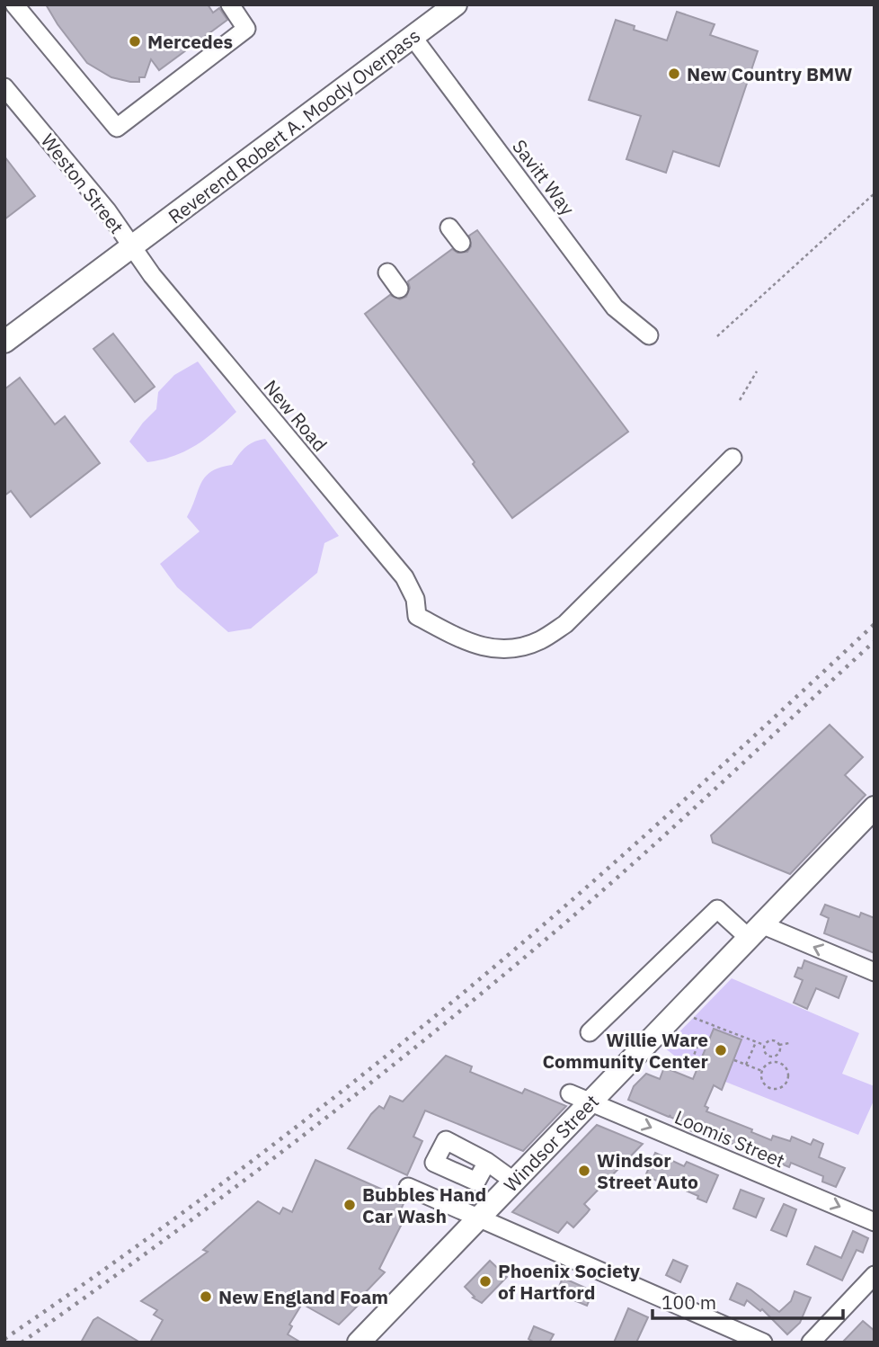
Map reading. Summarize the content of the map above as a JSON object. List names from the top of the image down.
{
  "streets": {
    "main road": ["Reverend Robert A. Moody Overpass", "Weston Street", "Windsor Street"],
    "street": ["Savitt Way", "New Road", "Loomis Street"]
  },
  "crossings": [
    ["Reverend Robert A. Moody Overpass", "Savitt Way"],
    ["Reverend Robert A. Moody Overpass", "Weston Street"],
    ["Reverend Robert A. Moody Overpass", "New Road"],
    ["Weston Street", "New Road"],
    ["Loomis Street", "Windsor Street"]
  ],
  "places": [
    "Mercedes",
    "New Country BMW",
    "Willie Ware Community Center",
    "Windsor Street Auto",
    "Bubbles Hand Car Wash",
    "Phoenix Society of Hartford",
    "New England Foam"
  ],
  "scale_bar": "100 m"
}
